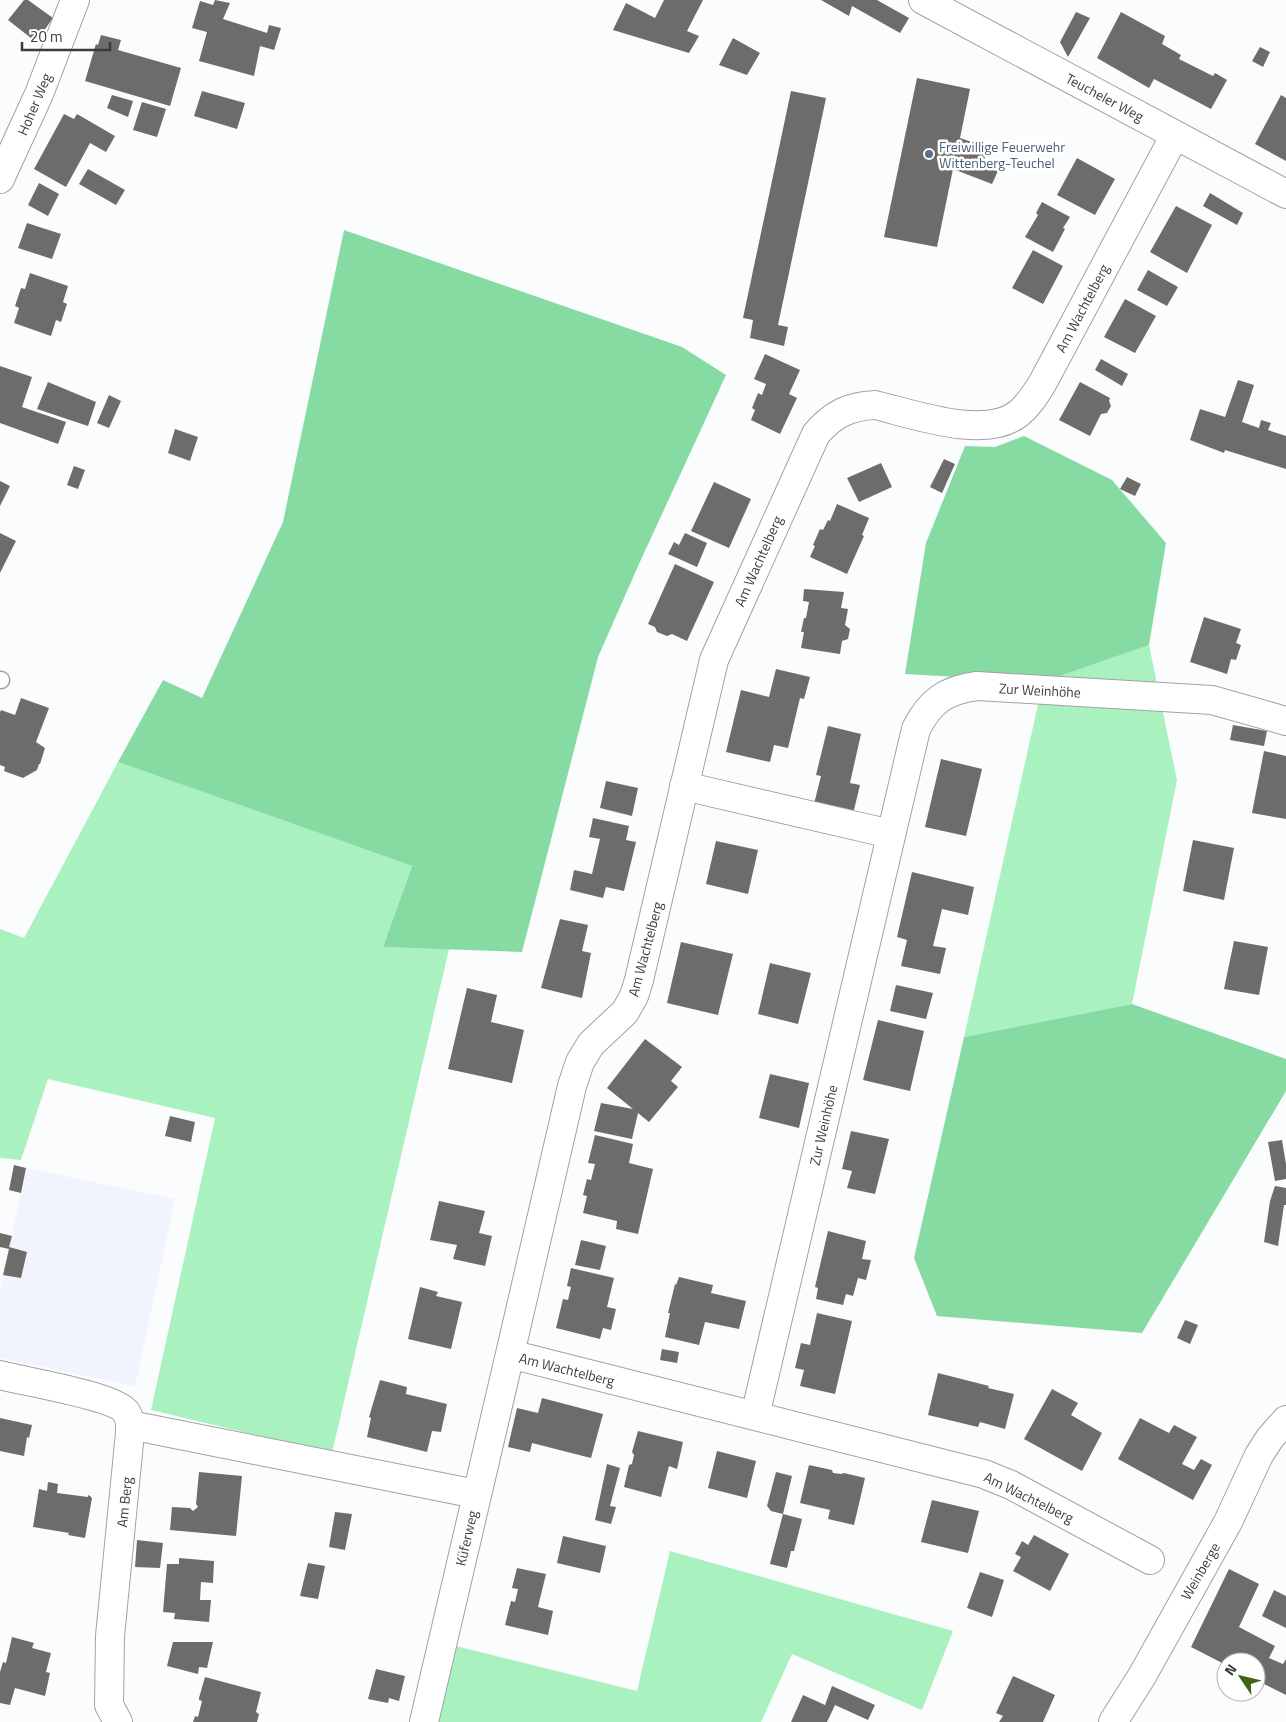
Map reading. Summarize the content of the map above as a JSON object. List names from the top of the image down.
{
  "streets": {
    "street": [
      "Teucheler Weg",
      "Hoher Weg",
      "Am Wachtelberg",
      "Zur Weinhöhe",
      "Am Berg",
      "Küferweg",
      "Weinberge"
    ]
  },
  "crossings": [
    ["Teucheler Weg", "Am Wachtelberg"],
    ["Am Wachtelberg", "Zur Weinhöhe"],
    ["Am Wachtelberg", "Küferweg"]
  ],
  "places": ["Freiwillige Feuerwehr Wittenberg-Teuchel"],
  "scale_bar": "20 m",
  "north": "top left"
}
